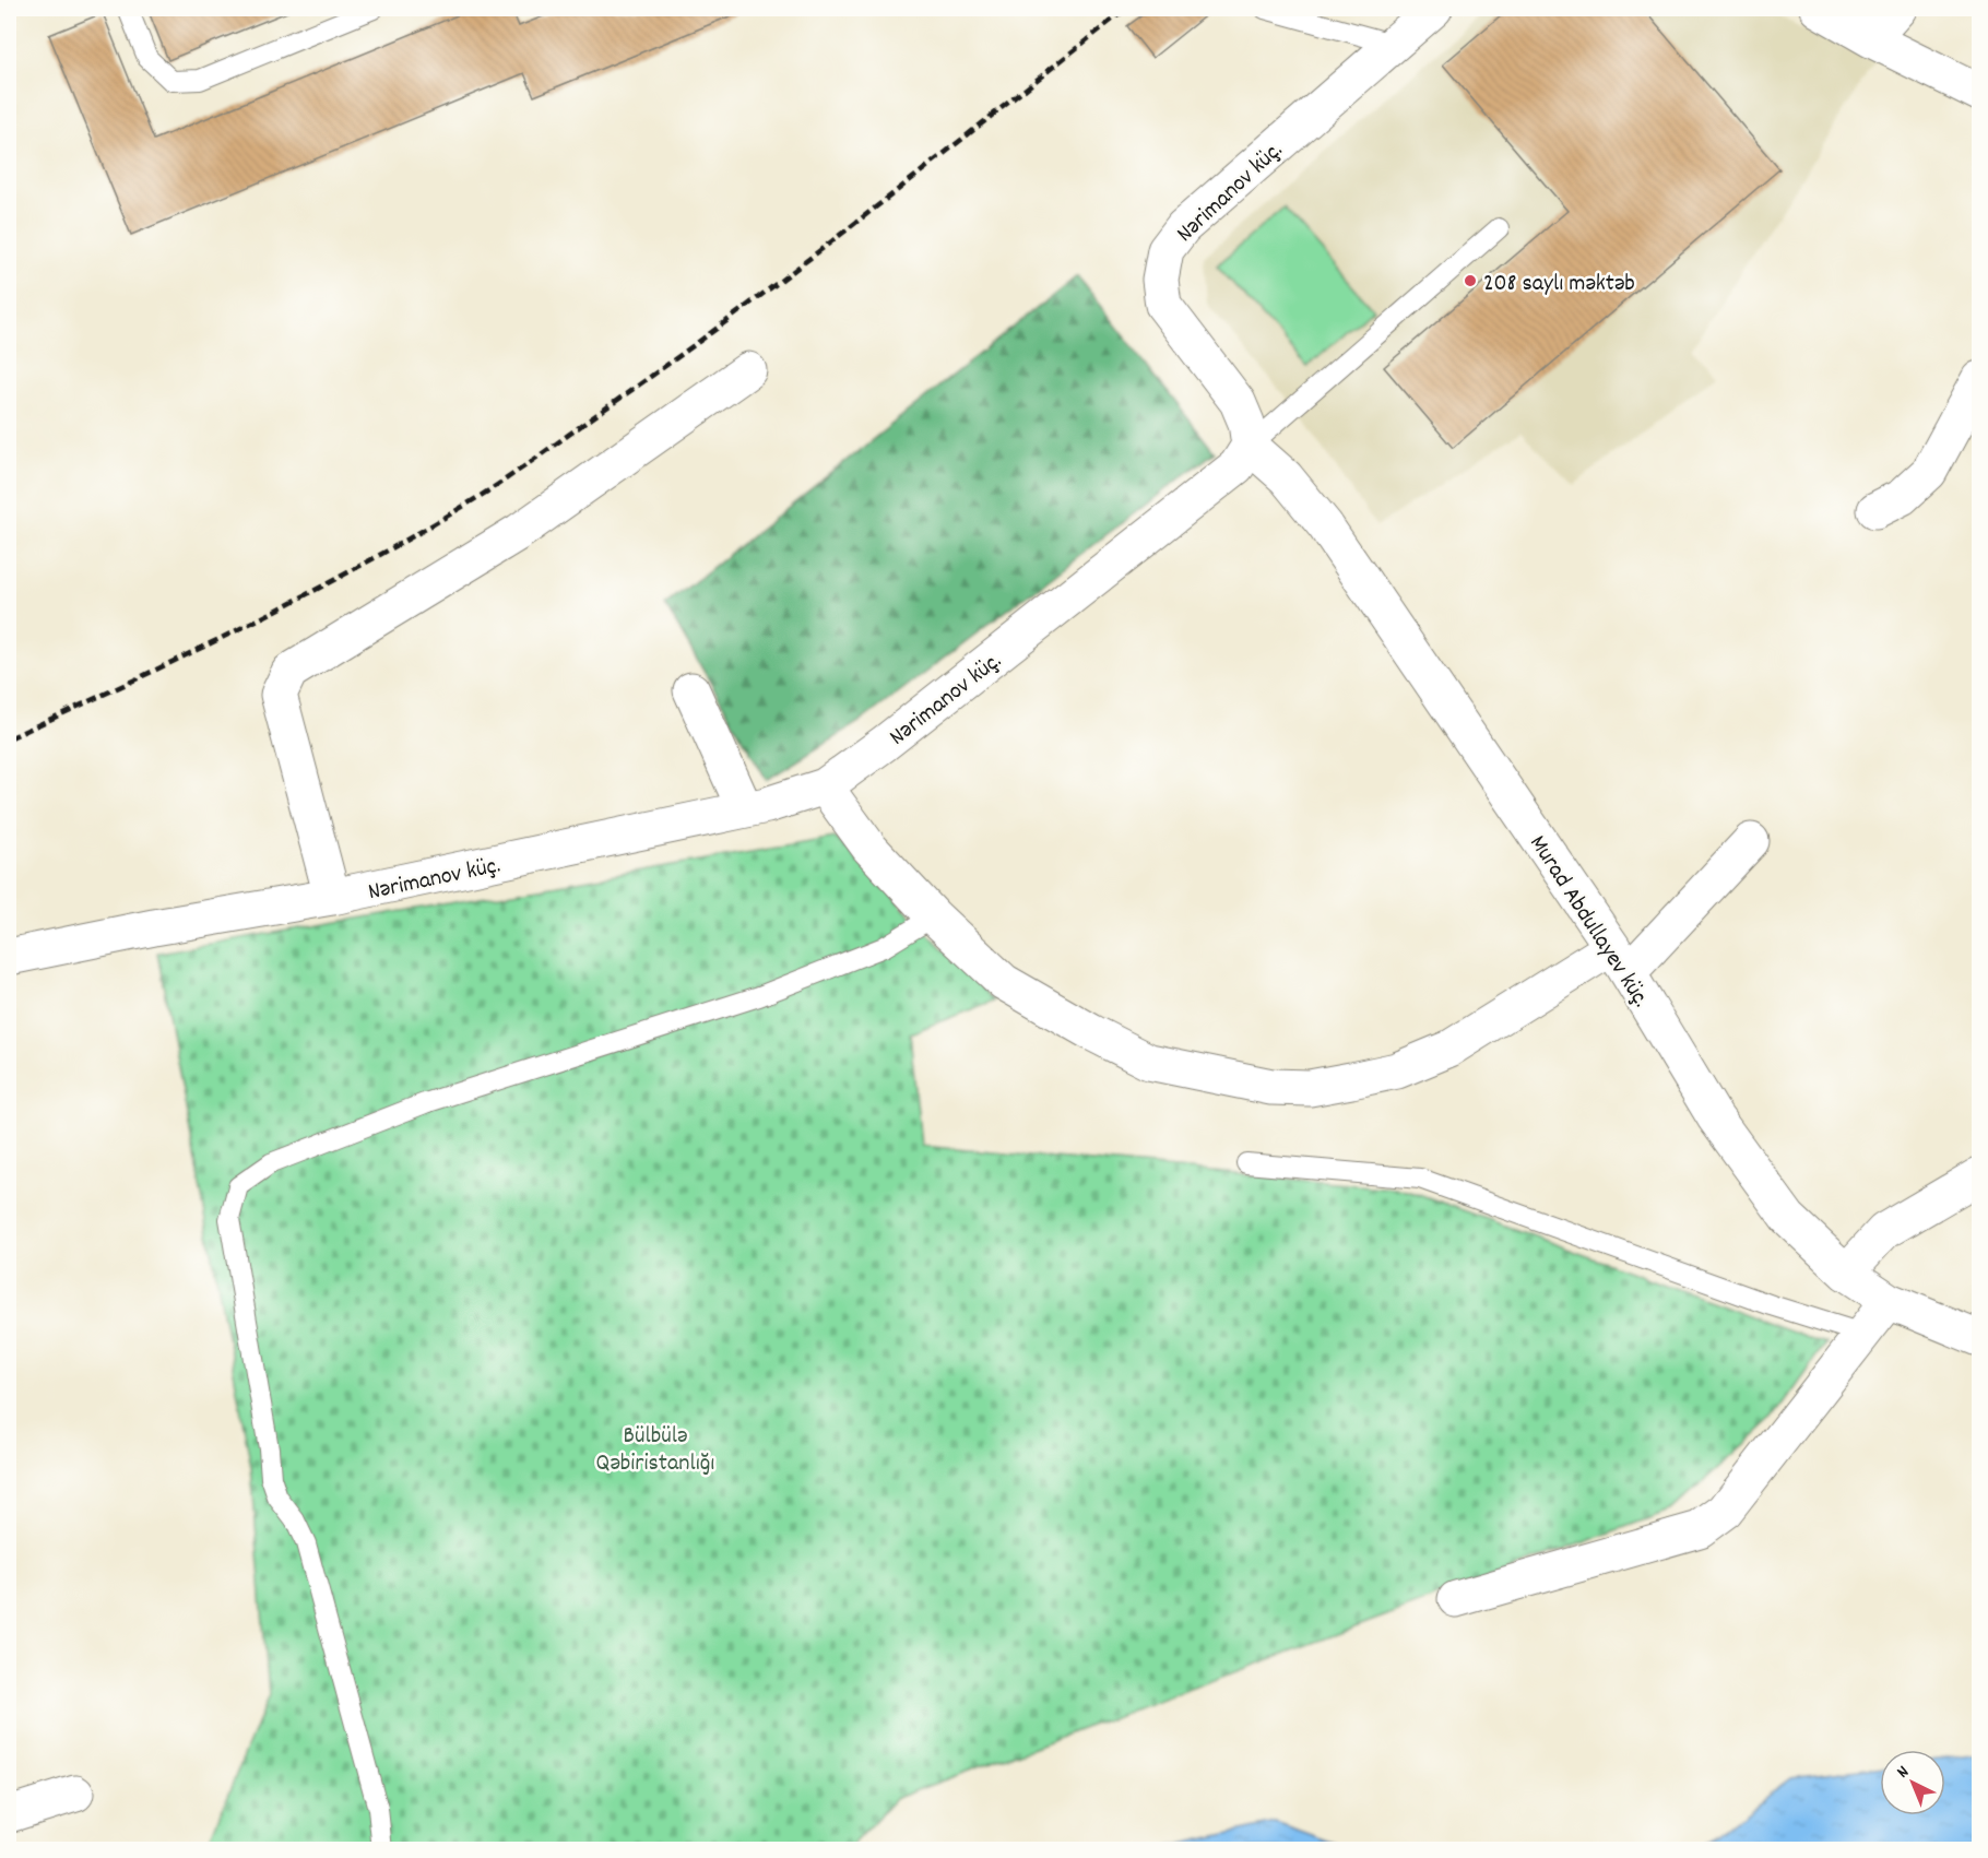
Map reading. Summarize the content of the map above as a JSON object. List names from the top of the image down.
{
  "streets": {
    "street": ["Nərimanov küç.", "Murad Abdullayev küç."]
  },
  "crossings": [
    ["Nərimanov küç.", "Murad Abdullayev küç."]
  ],
  "parks": ["Bülbülə Qəbiristanlığı"],
  "places": ["208 saylı məktəb"],
  "north": "top left"
}
